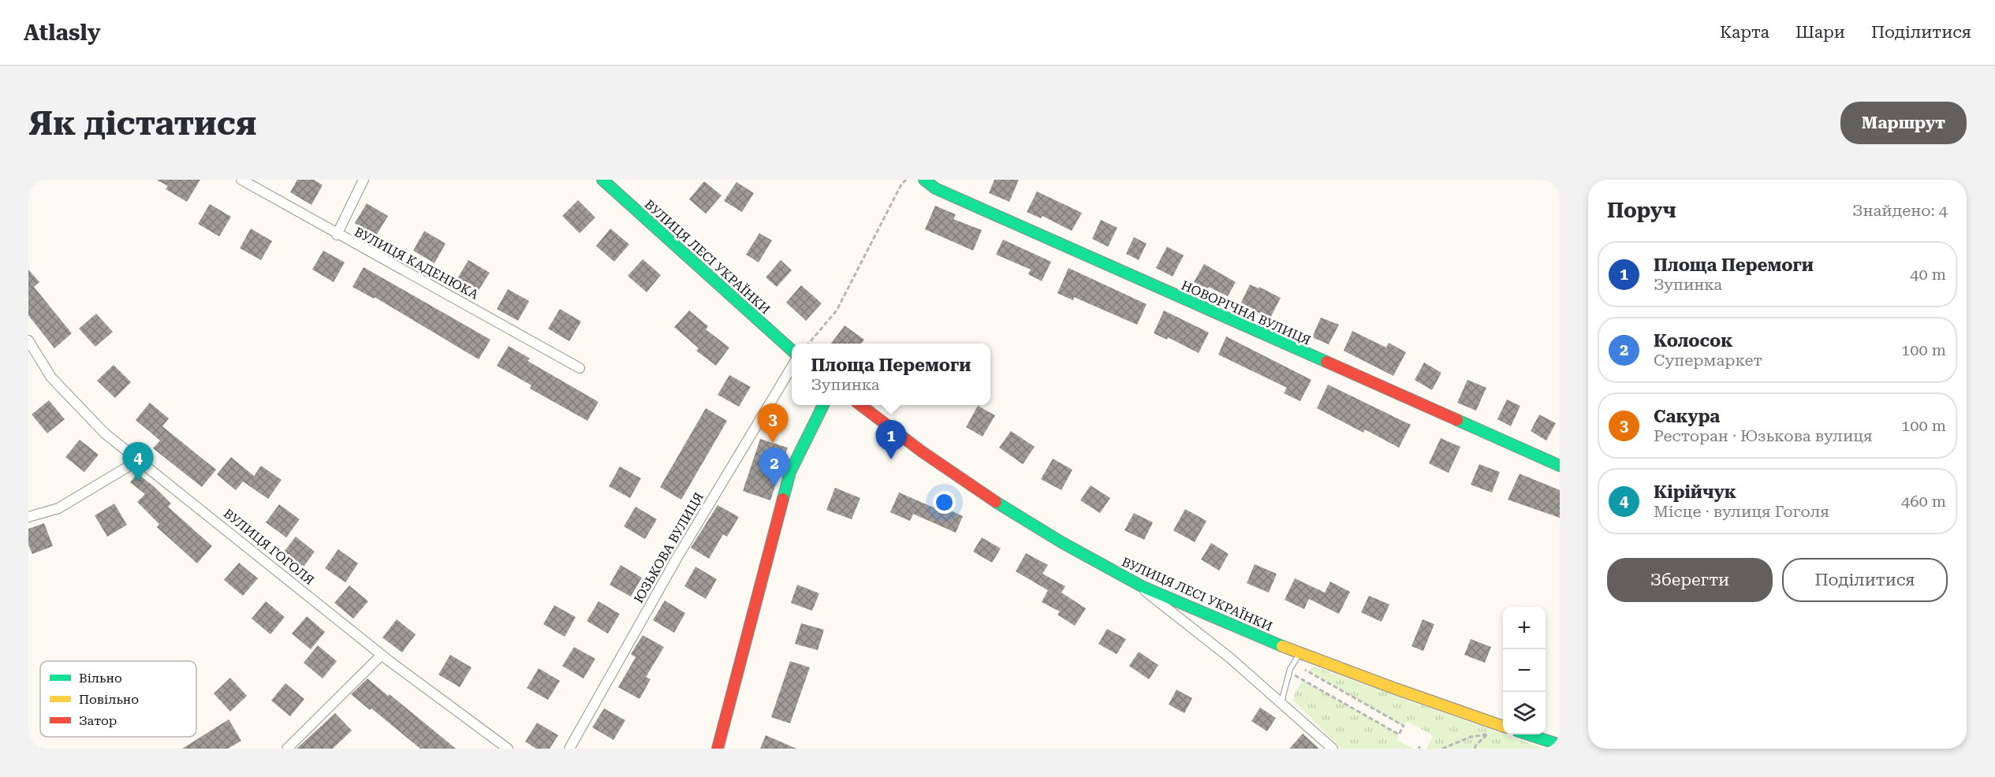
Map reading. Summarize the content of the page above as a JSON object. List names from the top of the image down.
{
  "streets": {
    "main road": ["ВУЛИЦЯ ЛЕСІ УКРАЇНКИ", "НОВОРІЧНА ВУЛИЦЯ"],
    "street": ["ВУЛИЦЯ КАДЕНЮКА", "ВУЛИЦЯ ГОГОЛЯ", "ЮЗЬКОВА ВУЛИЦЯ"]
  },
  "legend": ["Вільно", "Повільно", "Затор"],
  "page": {
    "header": "Atlasly",
    "nav": ["Карта", "Шари", "Поділитися"],
    "buttons": [
      "Маршрут",
      ["Зберегти", "Поділитися"]
    ],
    "title": "Як дістатися",
    "heading": ["Поруч", "Знайдено: 4"],
    "list": [
      {
        "mark": "1",
        "name": "Площа Перемоги",
        "note": "Зупинка",
        "value": "40 m"
      },
      {
        "mark": "2",
        "name": "Колосок",
        "note": "Супермаркет",
        "value": "100 m"
      },
      {
        "mark": "3",
        "name": "Сакура",
        "note": "Ресторан · Юзькова вулиця",
        "value": "100 m"
      },
      {
        "mark": "4",
        "name": "Кірійчук",
        "note": "Місце · вулиця Гоголя",
        "value": "460 m"
      }
    ],
    "popup": ["Площа Перемоги", "Зупинка"],
    "pins": [
      "3",
      "1",
      "4",
      "2"
    ],
    "map_buttons": ["+", "−"]
  }
}
